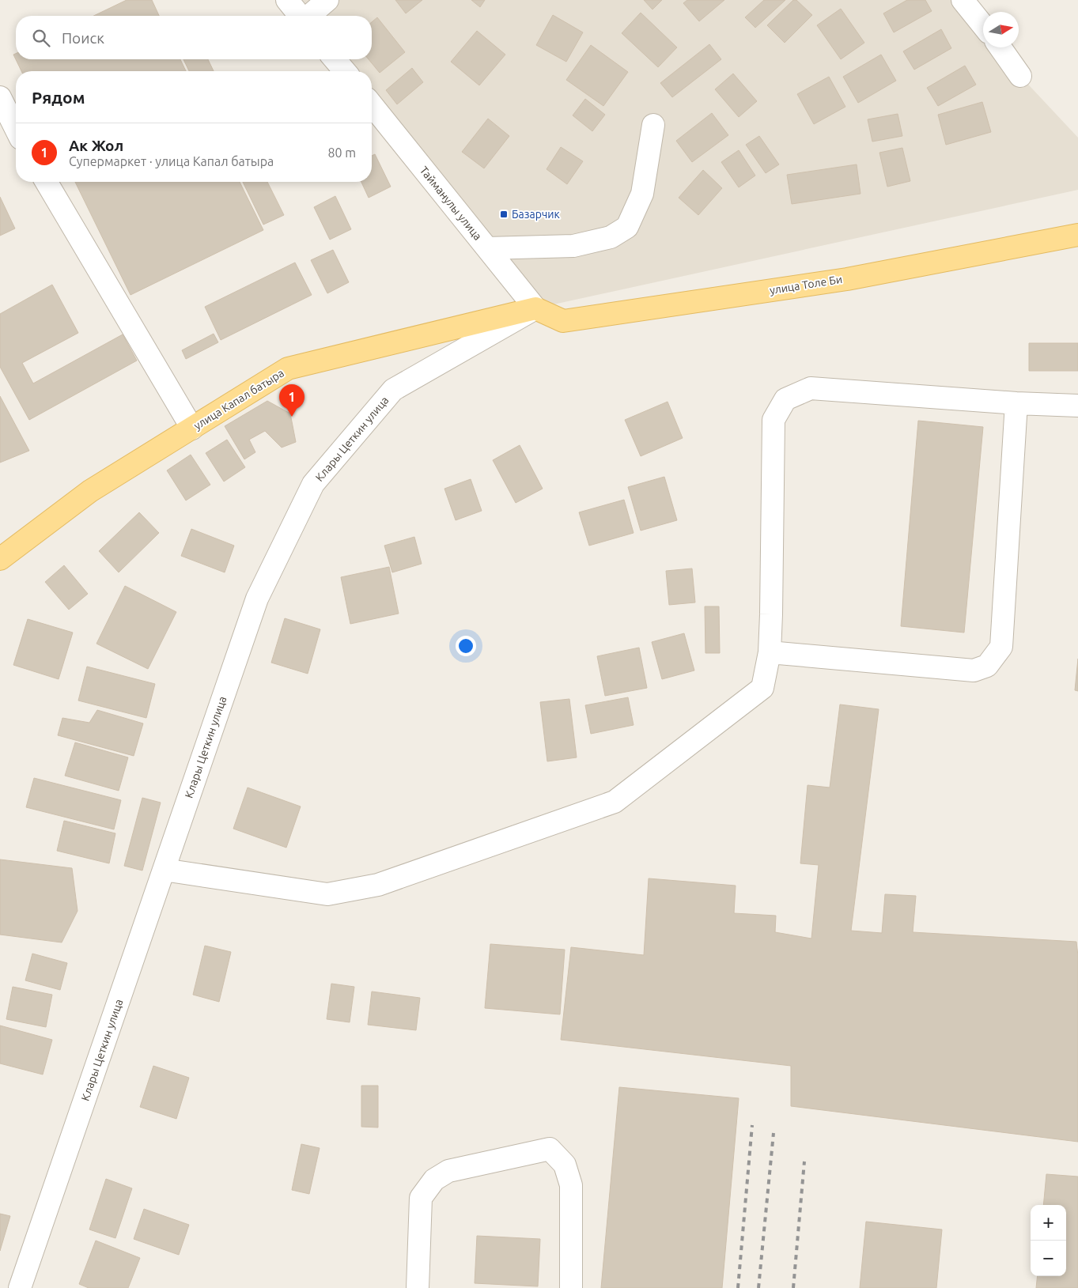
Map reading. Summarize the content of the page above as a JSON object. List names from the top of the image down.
{
  "streets": {
    "main road": ["улица Толе Би", "улица Капал батыра"],
    "street": ["Тайманулы улица", "Клары Цеткин улица"]
  },
  "crossings": [
    ["Тайманулы улица", "улица Толе Би"],
    ["Тайманулы улица", "улица Капал батыра"],
    ["Тайманулы улица", "Клары Цеткин улица"],
    ["улица Толе Би", "улица Капал батыра"],
    ["улица Толе Би", "Клары Цеткин улица"],
    ["улица Капал батыра", "Клары Цеткин улица"]
  ],
  "places": {
    "transit": ["Базарчик"]
  },
  "north": "right",
  "page": {
    "search": "Поиск",
    "heading": "Рядом",
    "list": [
      {
        "mark": "1",
        "name": "Ак Жол",
        "note": "Супермаркет · улица Капал батыра",
        "value": "80 m"
      }
    ],
    "pins": "1",
    "map_buttons": ["+", "−"]
  }
}
